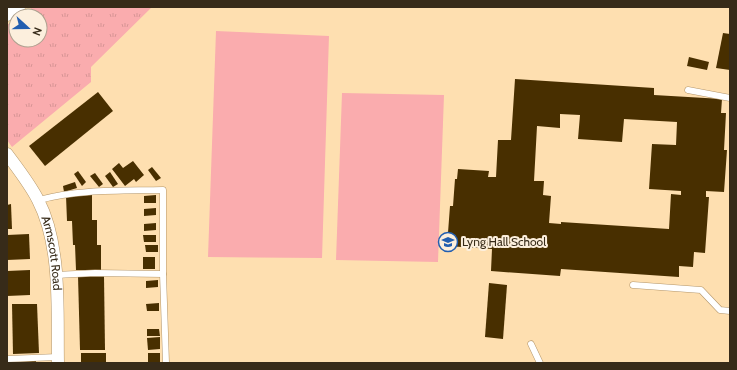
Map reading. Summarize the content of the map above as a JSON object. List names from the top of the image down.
{
  "streets": {
    "street": ["Armscott Road"]
  },
  "places": {
    "school or university": ["Lyng Hall School"]
  },
  "north": "right"
}
